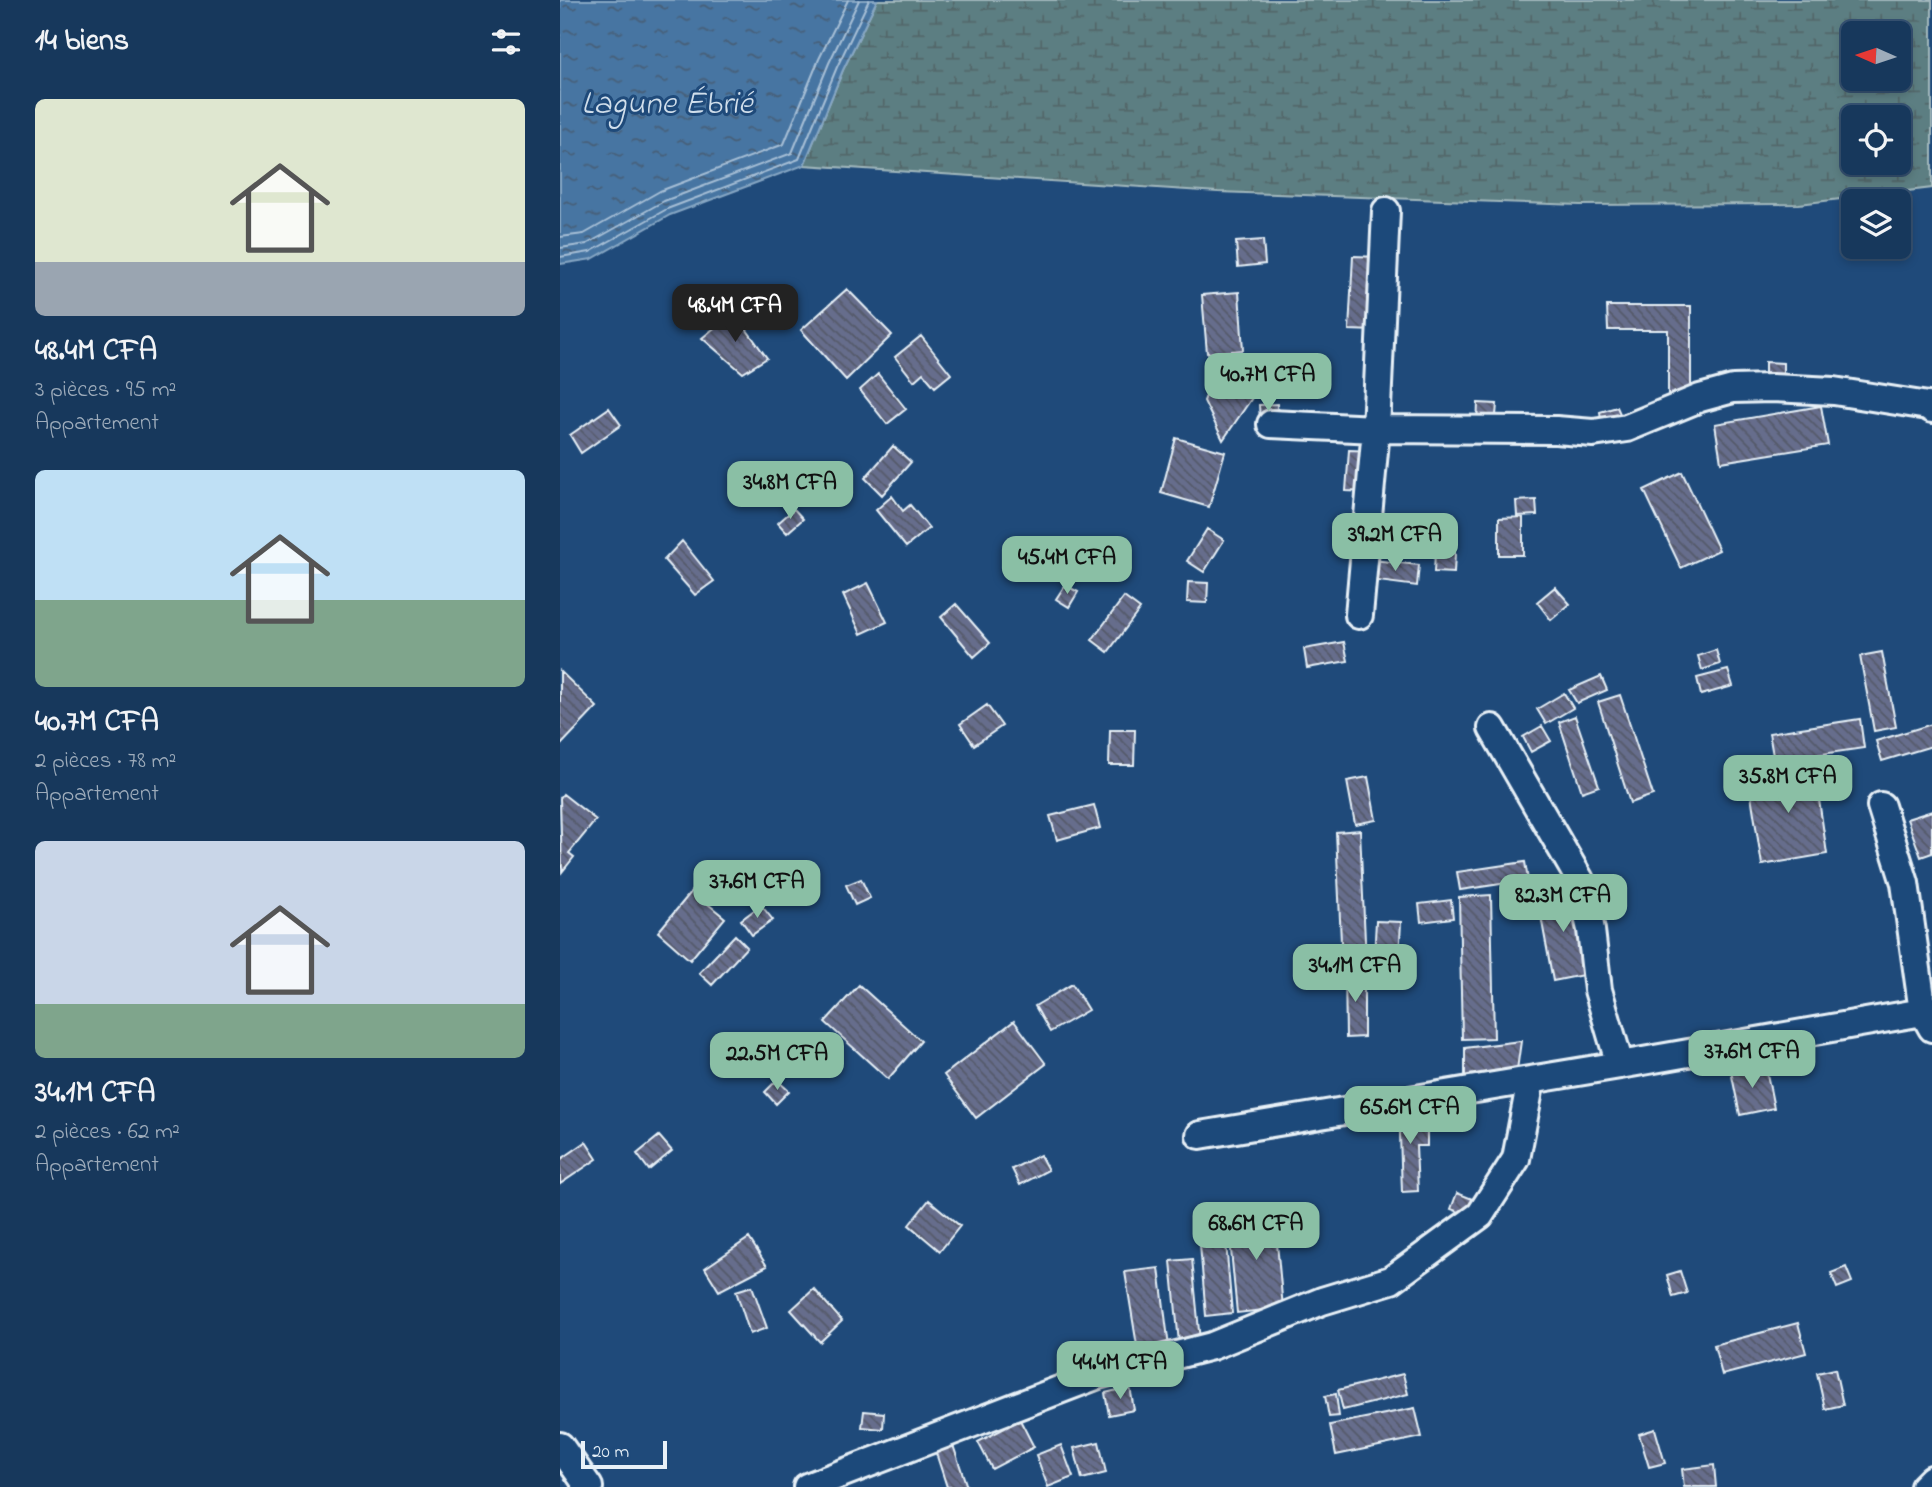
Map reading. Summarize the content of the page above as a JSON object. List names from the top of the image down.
{
  "water": ["Lagune Ébrié"],
  "scale_bar": "20 m",
  "north": "left",
  "page": {
    "heading": "14 biens",
    "list": [
      {
        "name": "48.4M CFA",
        "note": "3 pièces · 95 m² · Appartement"
      },
      {
        "name": "40.7M CFA",
        "note": "2 pièces · 78 m² · Appartement"
      },
      {
        "name": "34.1M CFA",
        "note": "2 pièces · 62 m² · Appartement"
      }
    ],
    "price": [
      "48.4M CFA",
      "40.7M CFA",
      "34.8M CFA",
      "39.2M CFA",
      "45.4M CFA",
      "35.8M CFA",
      "37.6M CFA",
      "82.3M CFA",
      "34.1M CFA",
      "37.6M CFA",
      "22.5M CFA",
      "65.6M CFA",
      "68.6M CFA",
      "44.4M CFA"
    ],
    "scale": "20 m"
  }
}
